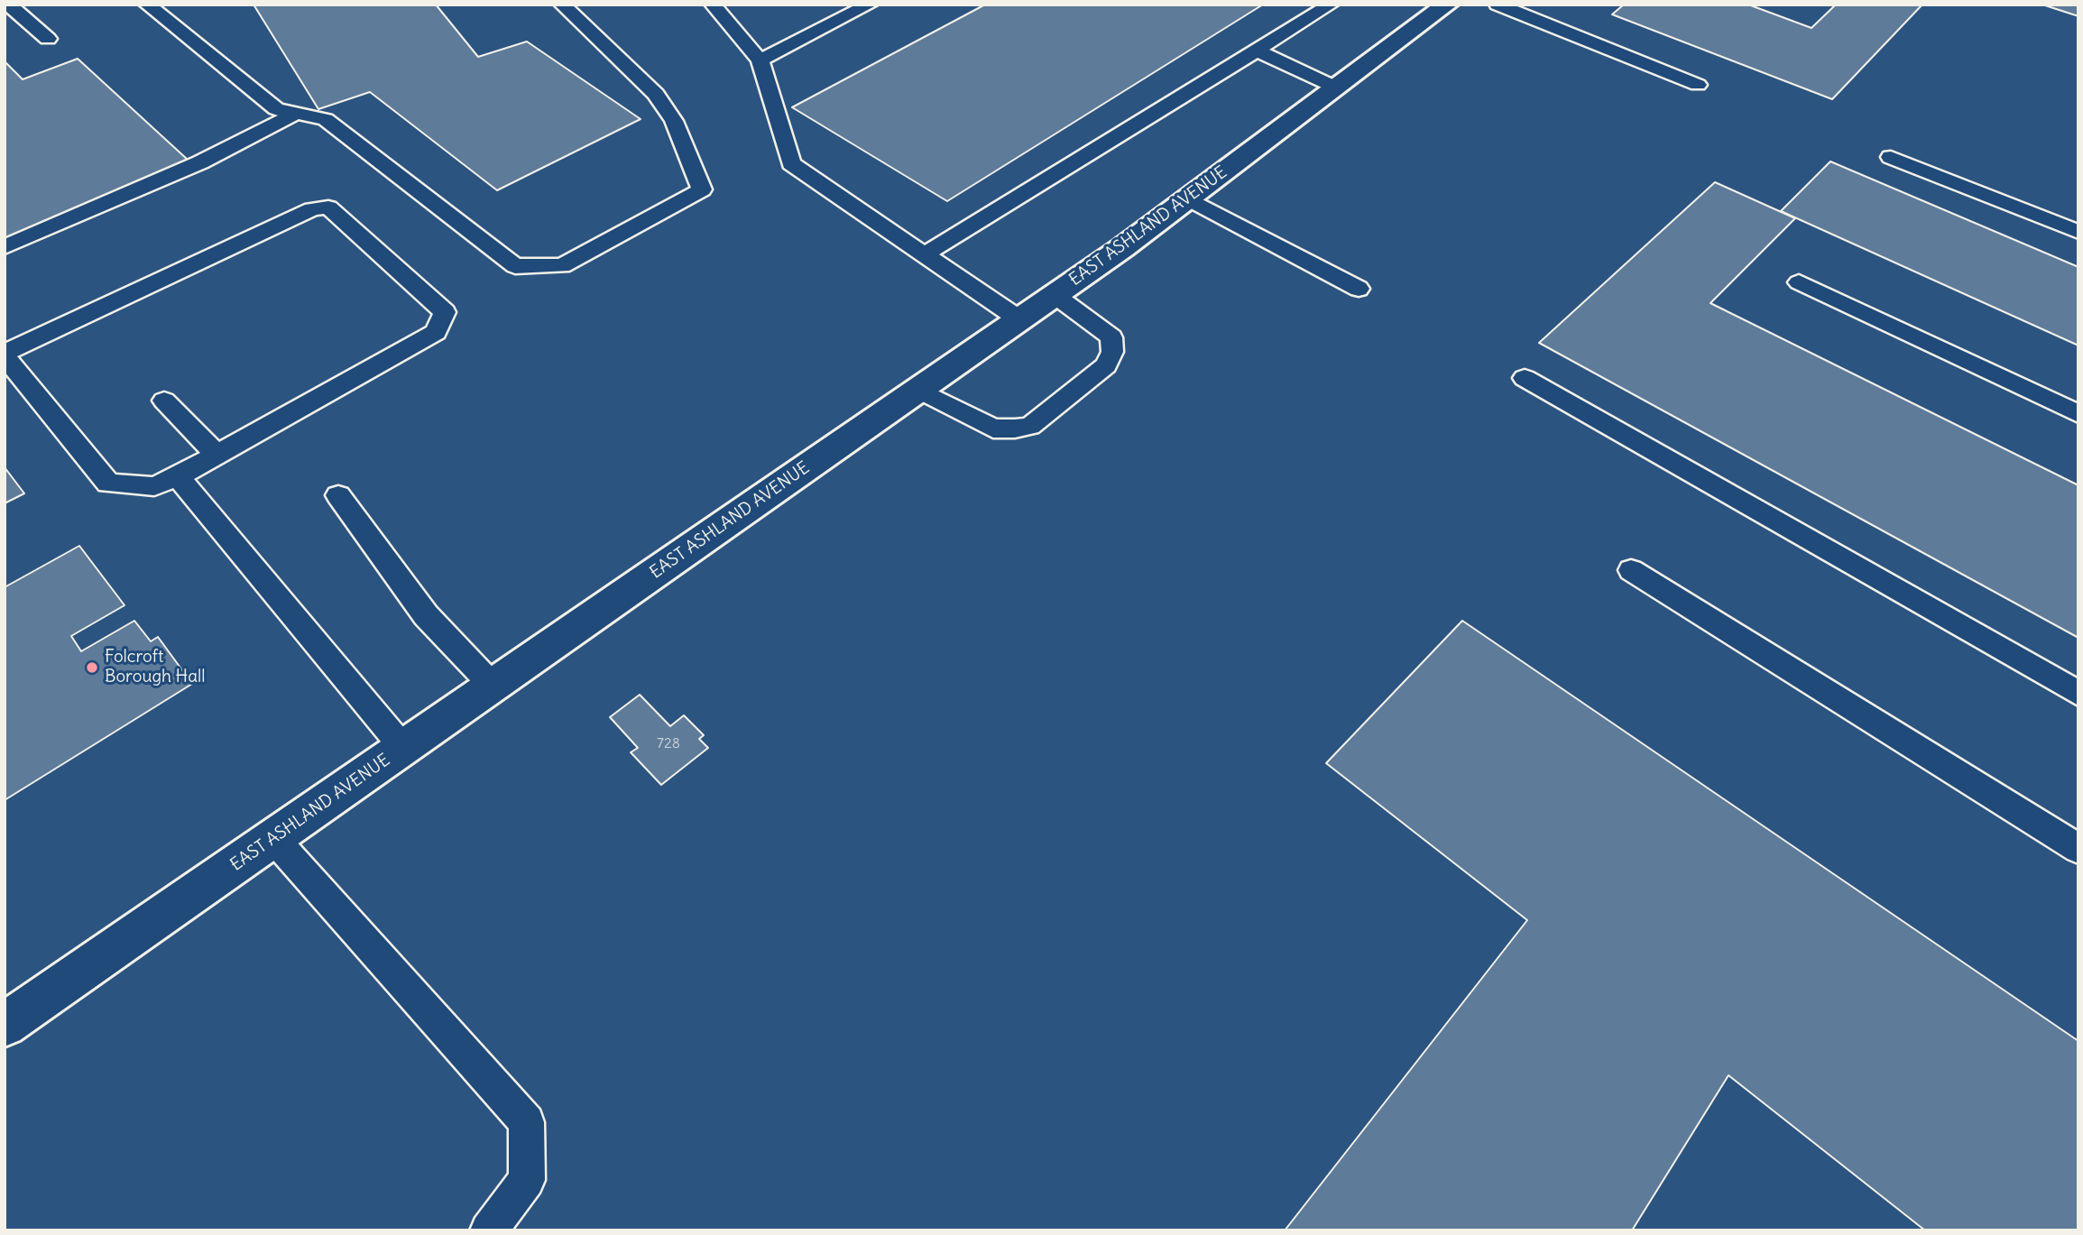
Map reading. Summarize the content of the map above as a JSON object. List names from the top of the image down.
{
  "streets": {
    "street": ["EAST ASHLAND AVENUE"]
  },
  "places": ["Folcroft Borough Hall"],
  "house_numbers": ["728"]
}
